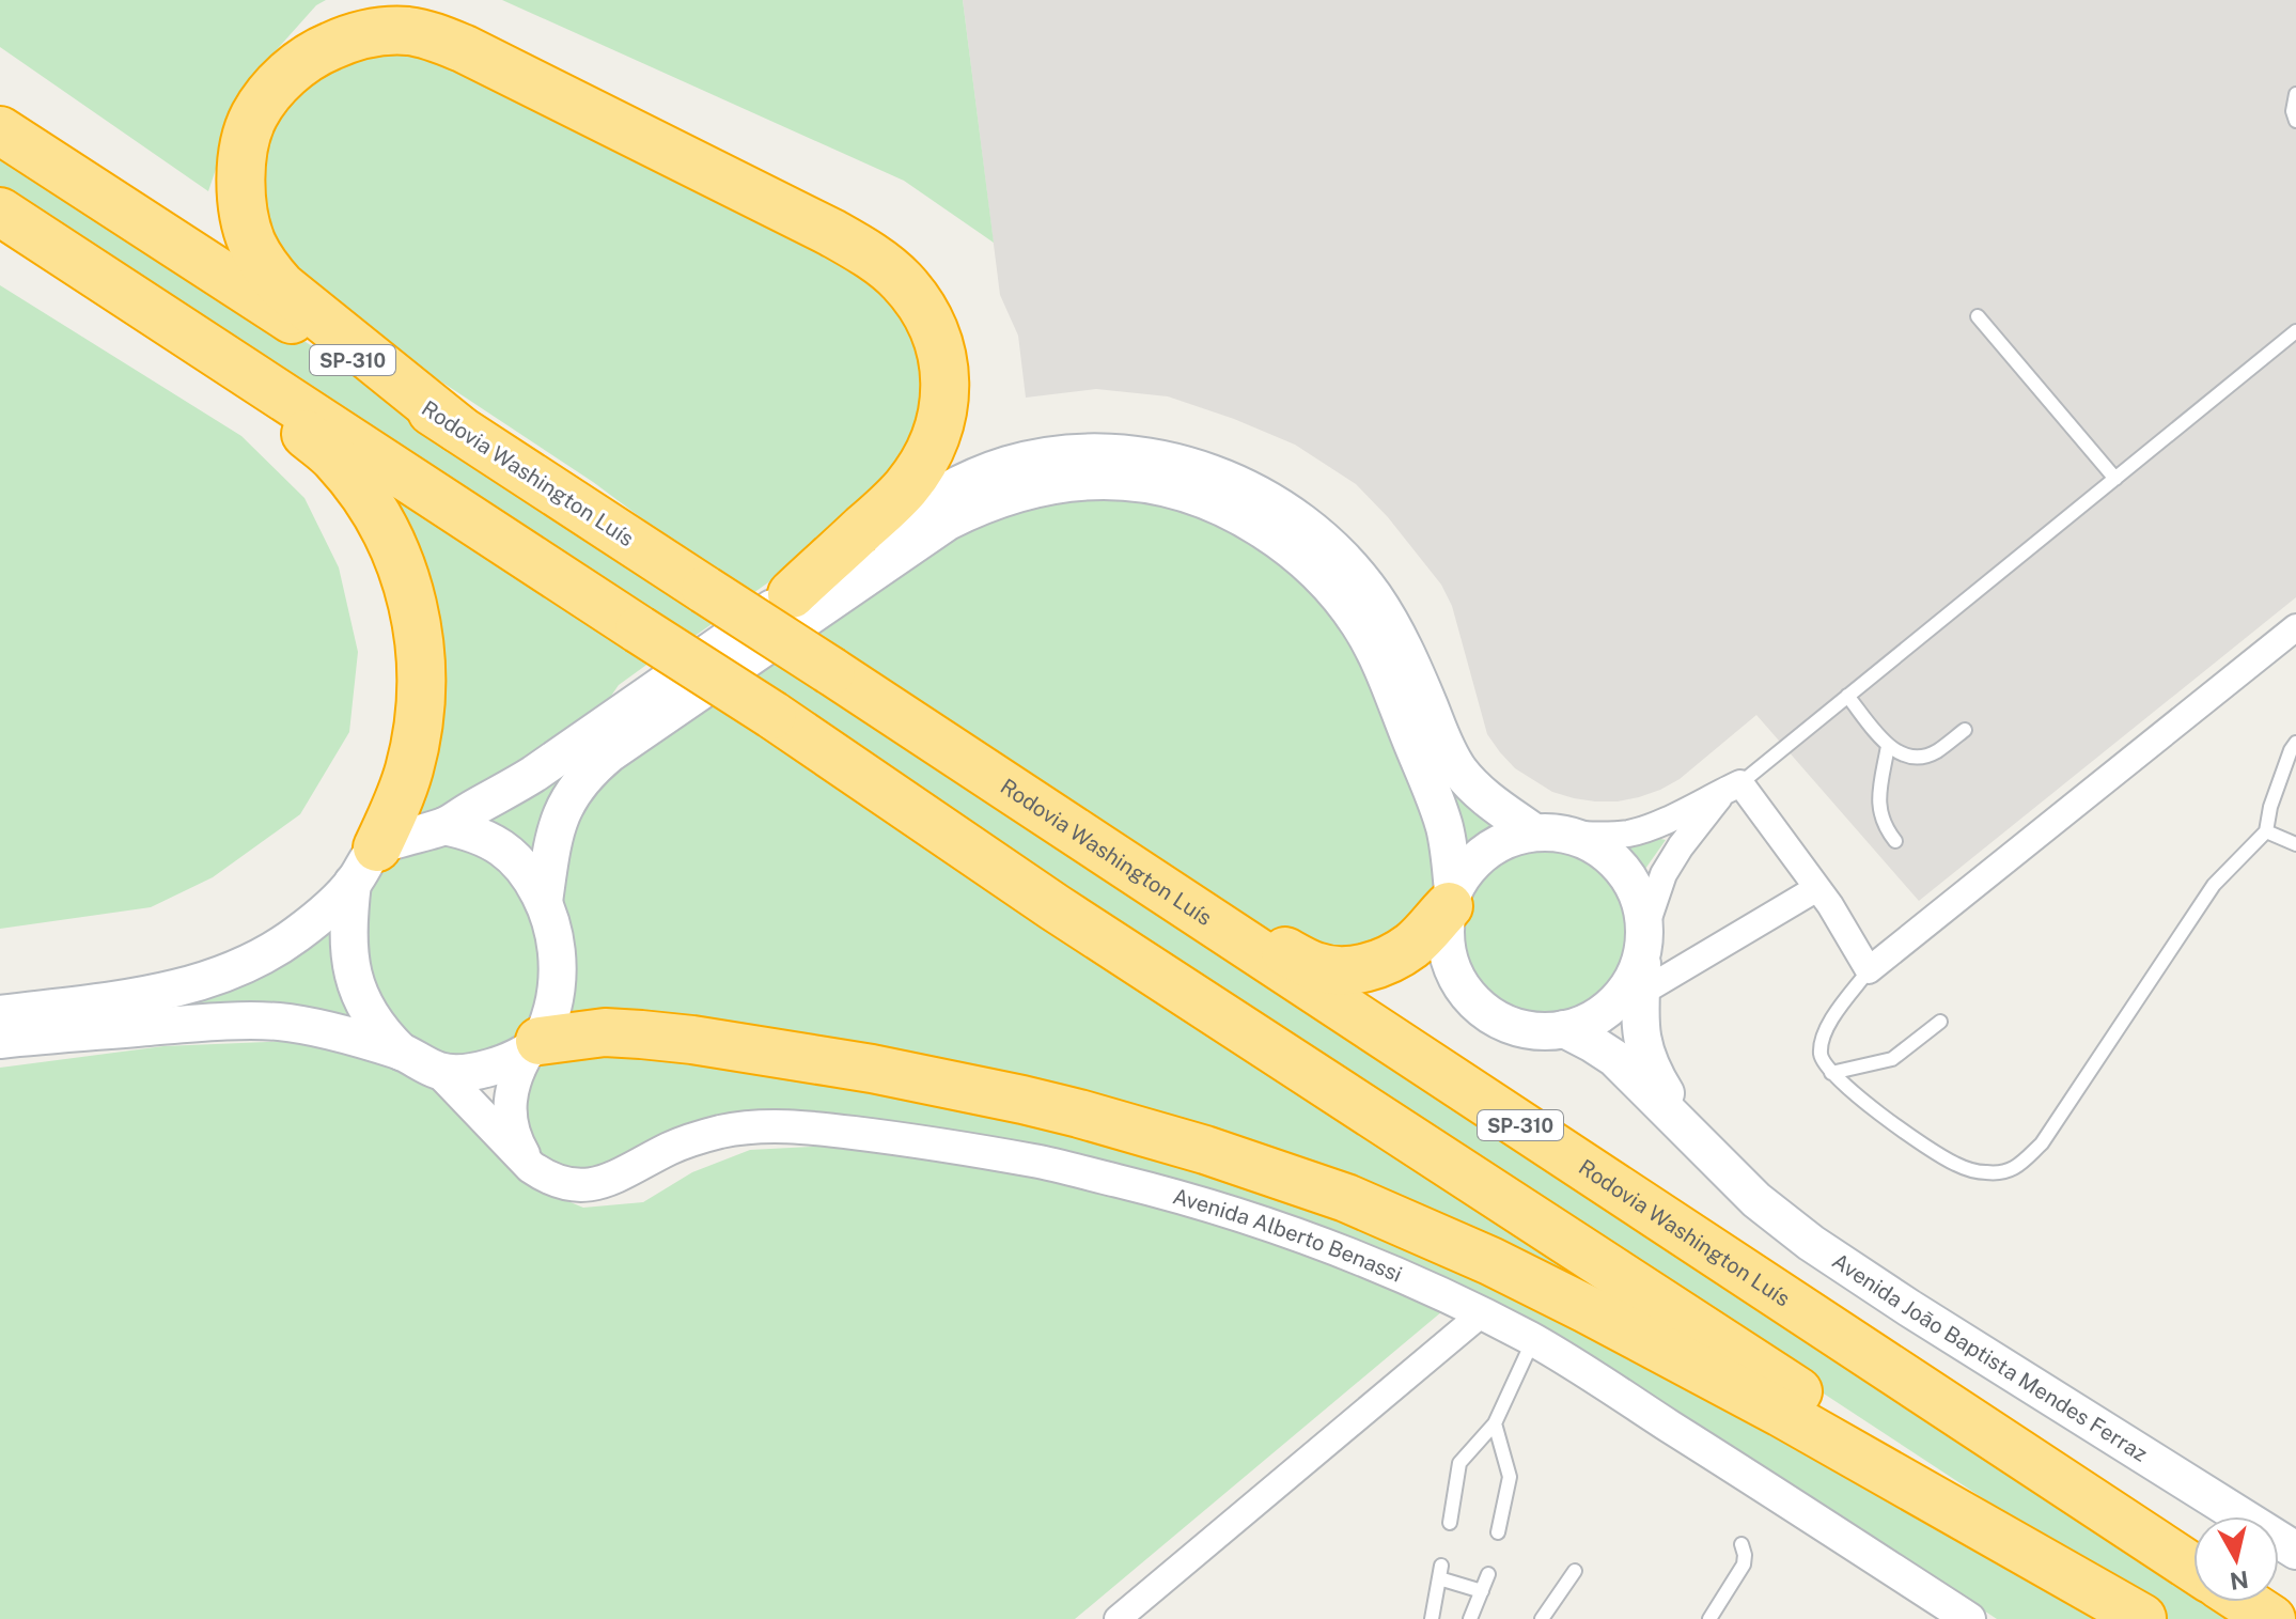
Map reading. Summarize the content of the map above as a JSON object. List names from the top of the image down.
{
  "streets": {
    "highway": ["SP-310", "Rodovia Washington Luís"],
    "main road": ["Avenida João Baptista Mendes Ferraz"],
    "street": ["Avenida Alberto Benassi"]
  },
  "north": "bottom"
}
